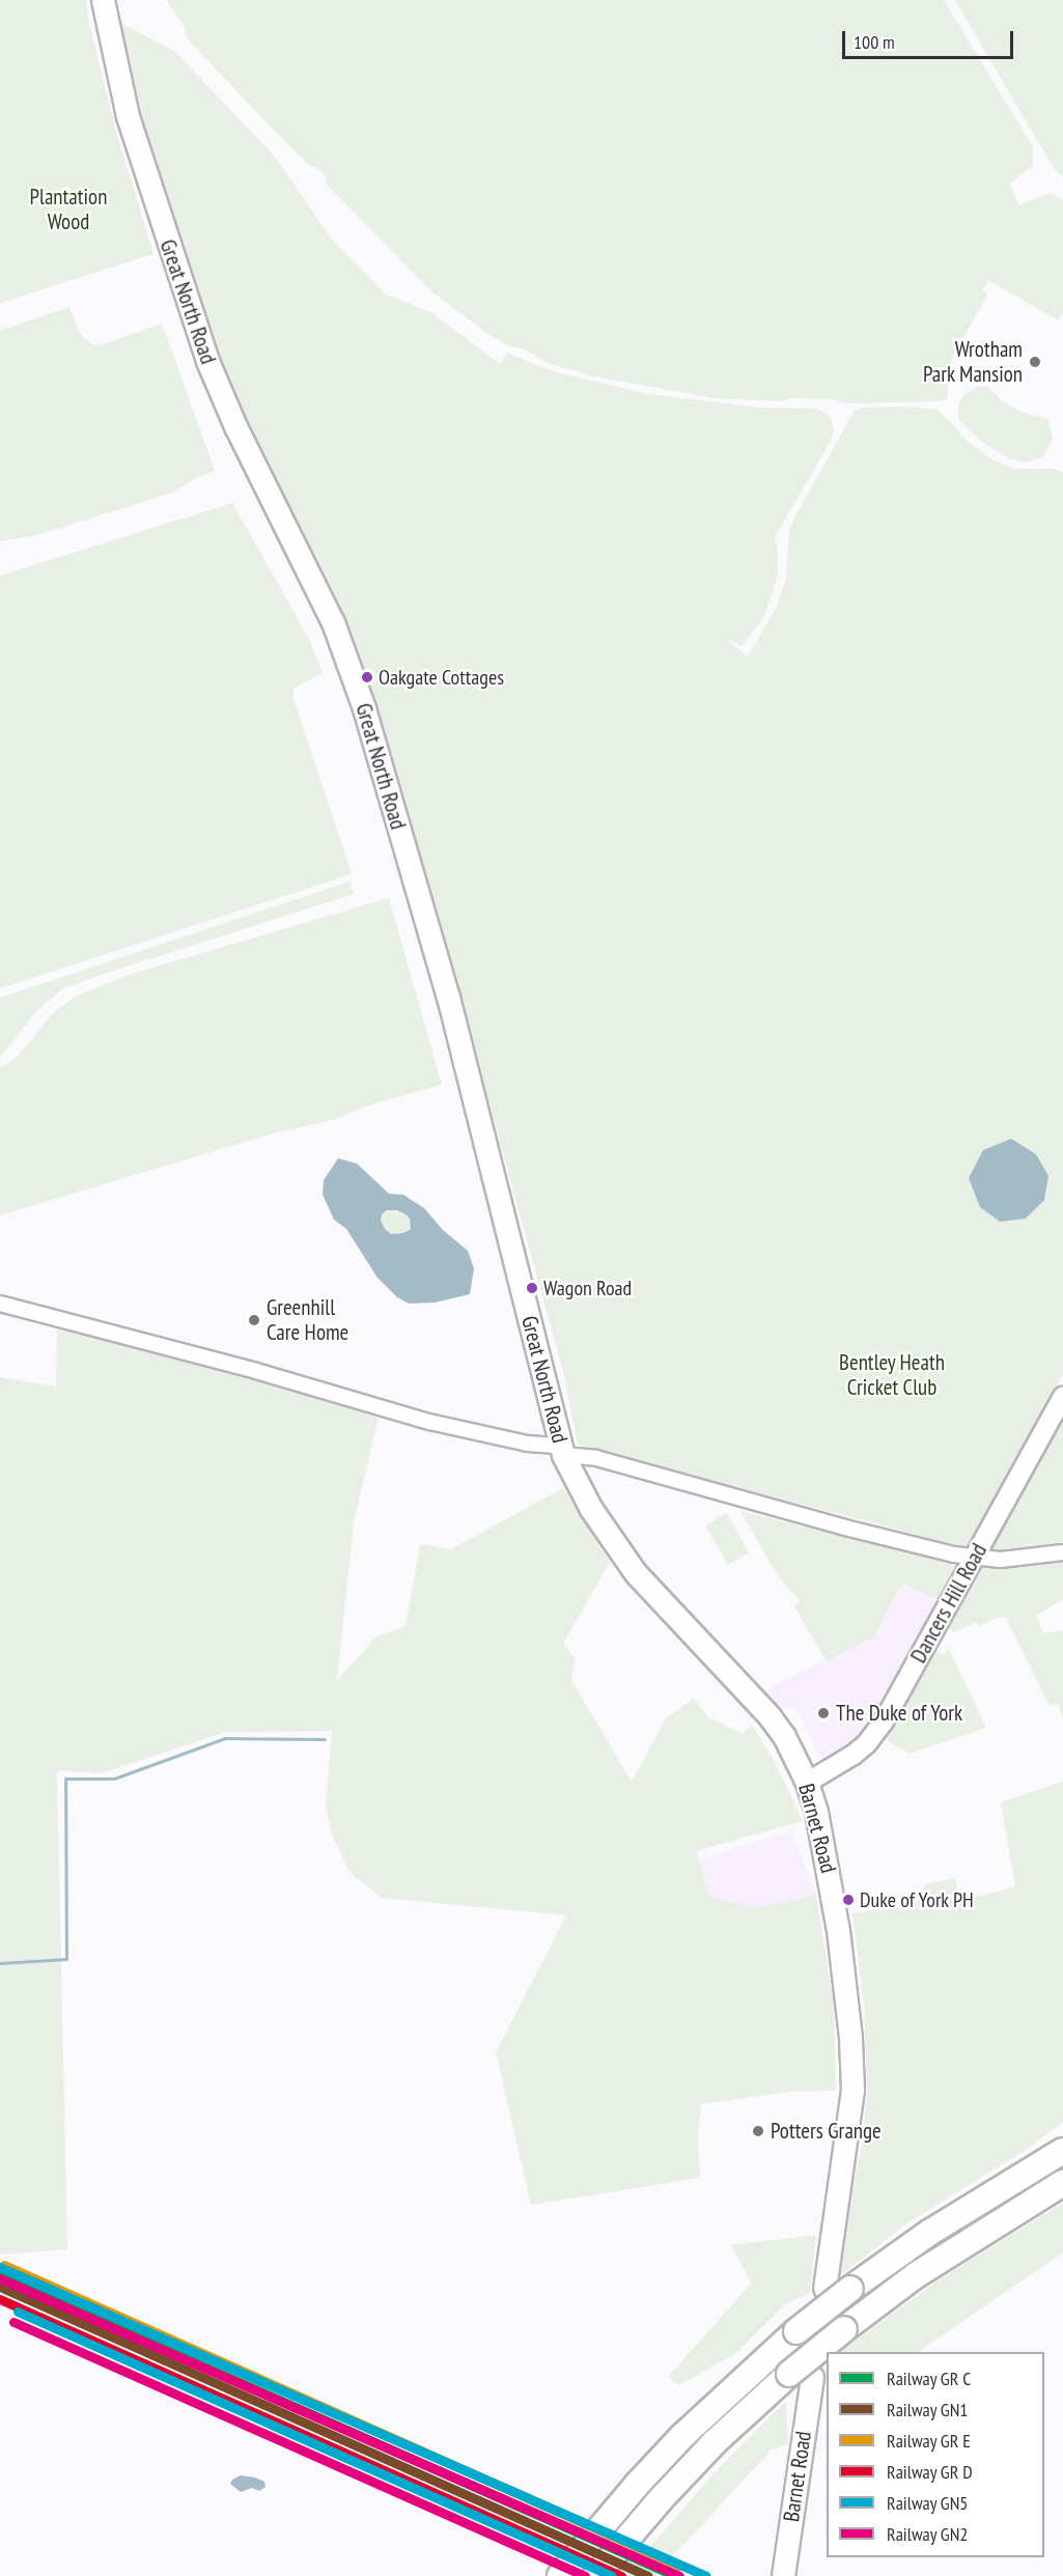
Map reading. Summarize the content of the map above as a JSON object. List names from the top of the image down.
{
  "streets": {
    "main road": ["Great North Road", "Barnet Road"],
    "street": ["Dancers Hill Road"]
  },
  "crossings": [
    ["Great North Road", "Barnet Road"],
    ["Dancers Hill Road", "Barnet Road"]
  ],
  "parks": ["Plantation Wood", "Bentley Heath Cricket Club"],
  "places": [
    "Wrotham Park Mansion",
    "Oakgate Cottages",
    "Wagon Road",
    "Greenhill Care Home",
    "The Duke of York",
    "Duke of York PH",
    "Potters Grange"
  ],
  "lines": ["rail line GN5", "rail line GN2", "rail line GN1"],
  "legend": [
    "Railway GR C",
    "Railway GN1",
    "Railway GR E",
    "Railway GR D",
    "Railway GN5",
    "Railway GN2"
  ],
  "scale_bar": "100 m"
}
